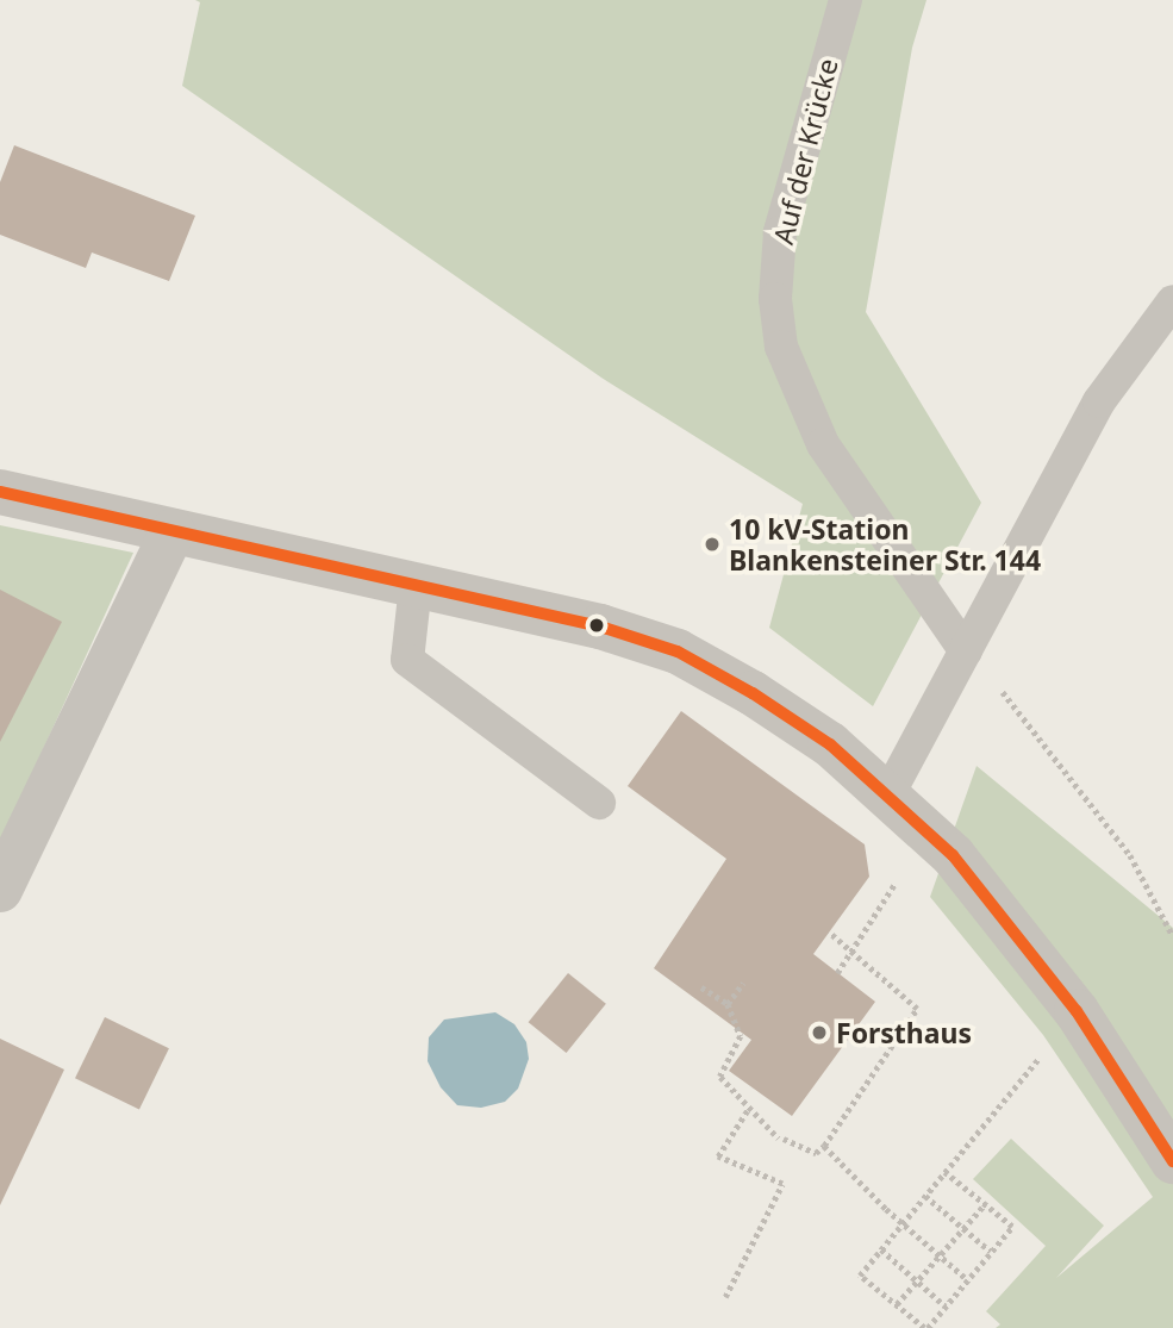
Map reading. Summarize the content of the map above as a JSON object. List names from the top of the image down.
{
  "streets": {
    "lane": ["Auf der Krücke"]
  },
  "places": ["10 kV-Station Blankensteiner Str. 144", "Forsthaus"]
}
